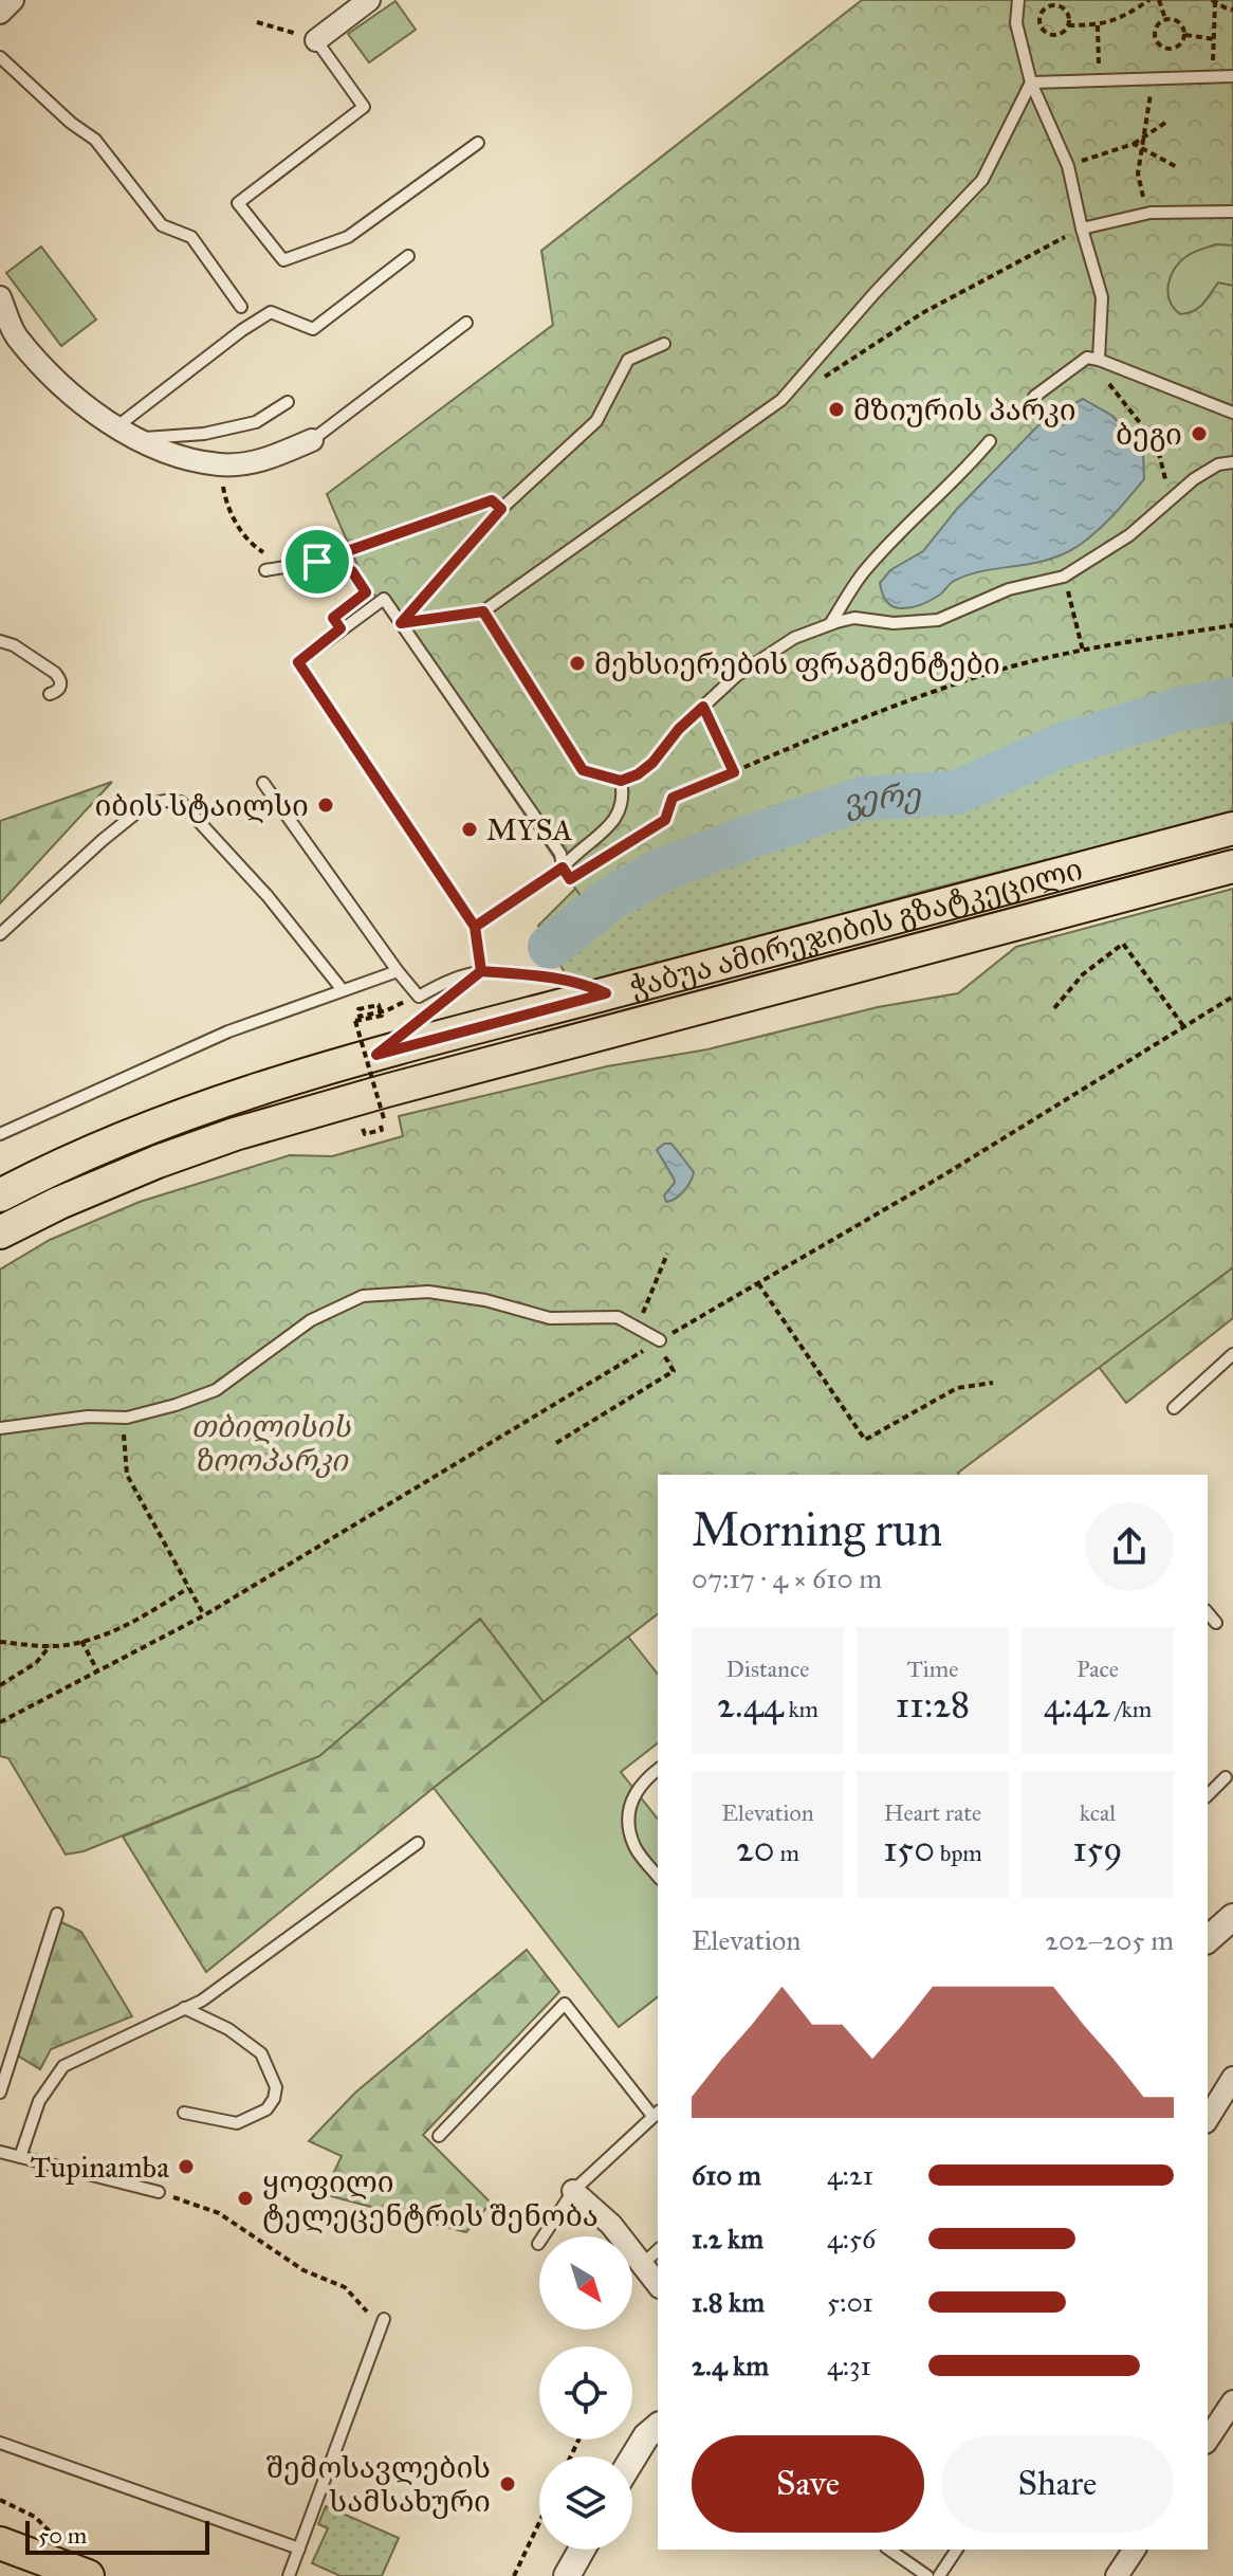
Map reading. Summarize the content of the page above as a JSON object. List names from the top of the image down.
{
  "streets": {
    "main road": ["ჭაბუა ამირეჯიბის გზატკეცილი"]
  },
  "water": ["ვერე"],
  "parks": ["თბილისის ზოოპარკი"],
  "places": [
    "მზიურის პარკი",
    "ბეგი",
    "მეხსიერების ფრაგმენტები",
    "იბის სტაილსი",
    "MYSA",
    "Tupinamba",
    "ყოფილი ტელეცენტრის შენობა",
    "შემოსავლების სამსახური"
  ],
  "scale_bar": "50 m",
  "north": "bottom right",
  "page": {
    "heading": ["Morning run", "07:17 · 4 × 610 m"],
    "stats": [
      ["Distance", "2.44 km"],
      ["Time", "11:28"],
      ["Pace", "4:42 /km"],
      ["Elevation", "20 m"],
      ["Heart rate", "150 bpm"],
      ["kcal", "159"]
    ],
    "chart": ["Elevation", "202–205 m"],
    "list": [
      {
        "name": "610 m",
        "note": "4:21"
      },
      {
        "name": "1.2 km",
        "note": "4:56"
      },
      {
        "name": "1.8 km",
        "note": "5:01"
      },
      {
        "name": "2.4 km",
        "note": "4:31"
      }
    ],
    "buttons": ["Save", "Share"],
    "scale": "50 m"
  }
}
